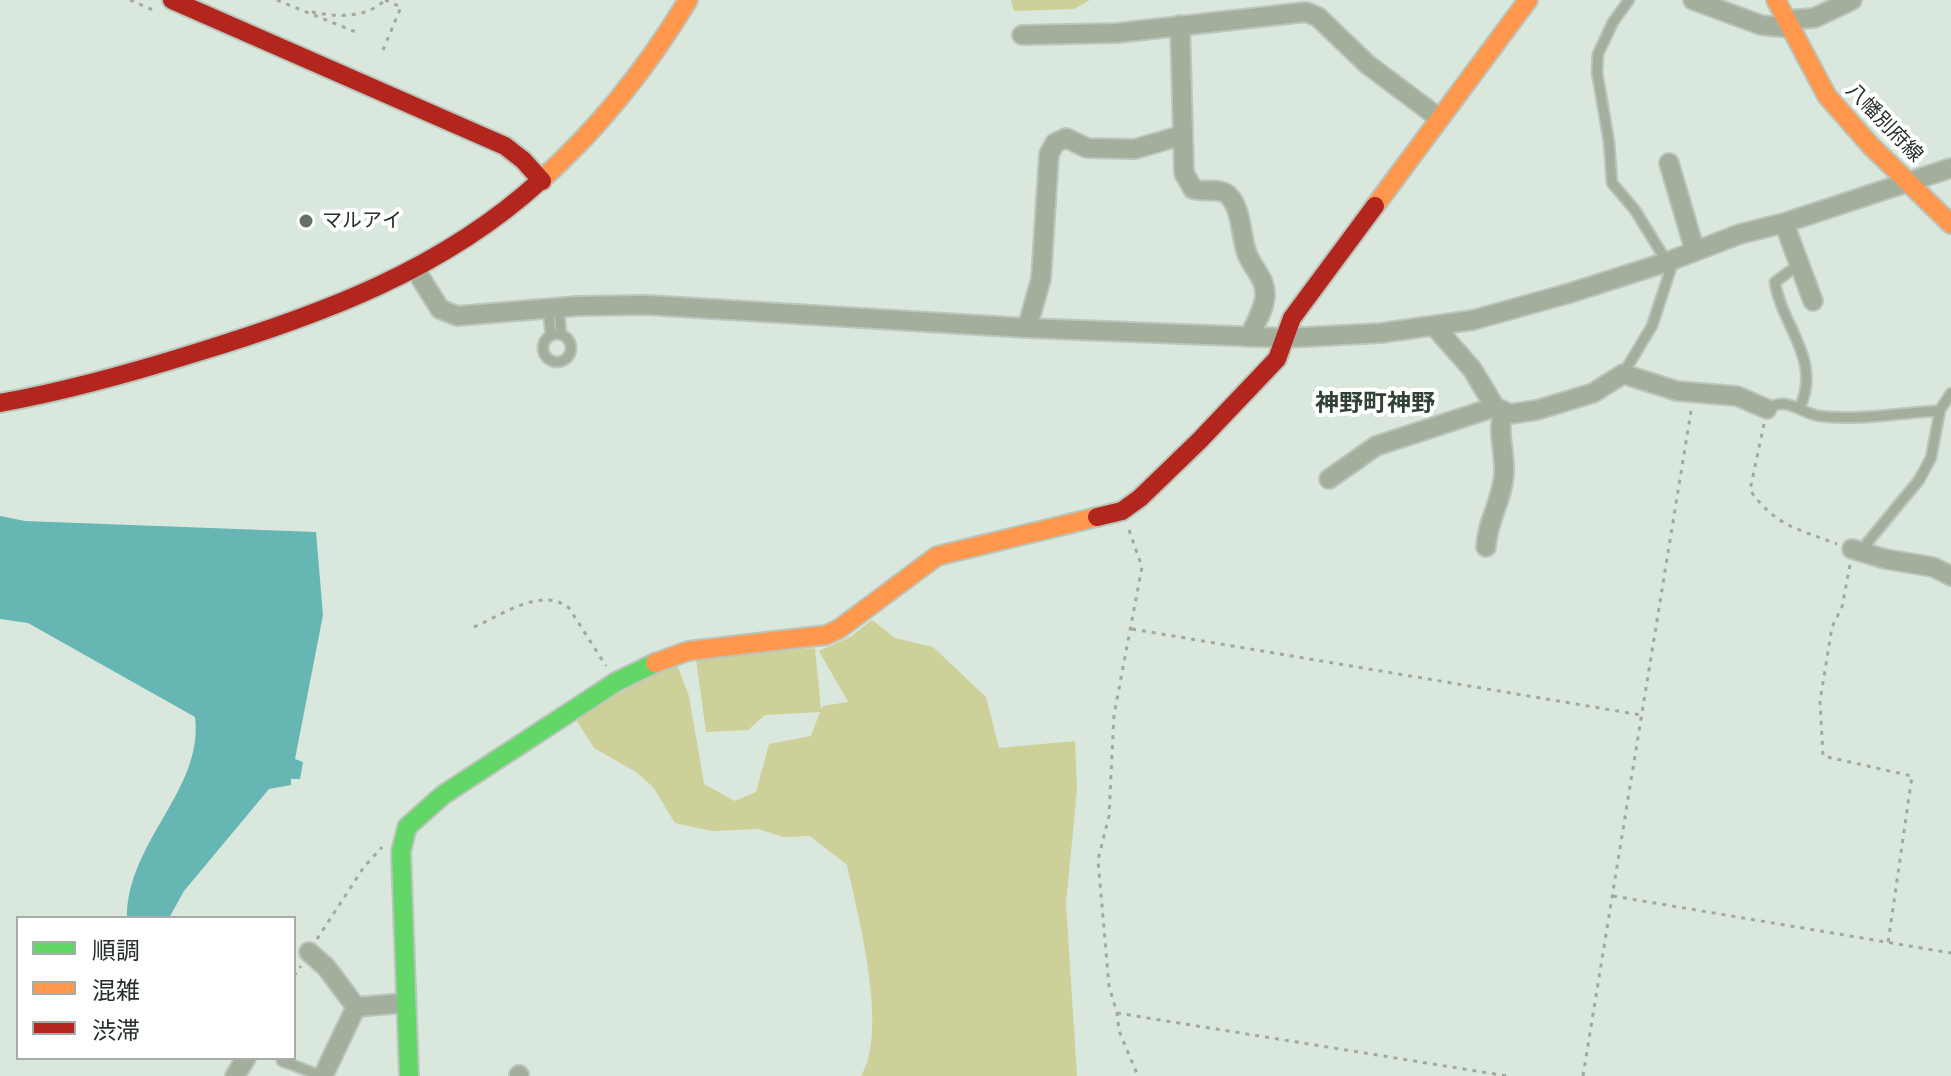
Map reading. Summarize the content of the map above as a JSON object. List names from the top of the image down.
{
  "streets": {
    "street": ["八幡別府線"]
  },
  "districts": ["神野町神野"],
  "places": ["マルアイ"],
  "legend": ["順調", "混雑", "渋滞"]
}
